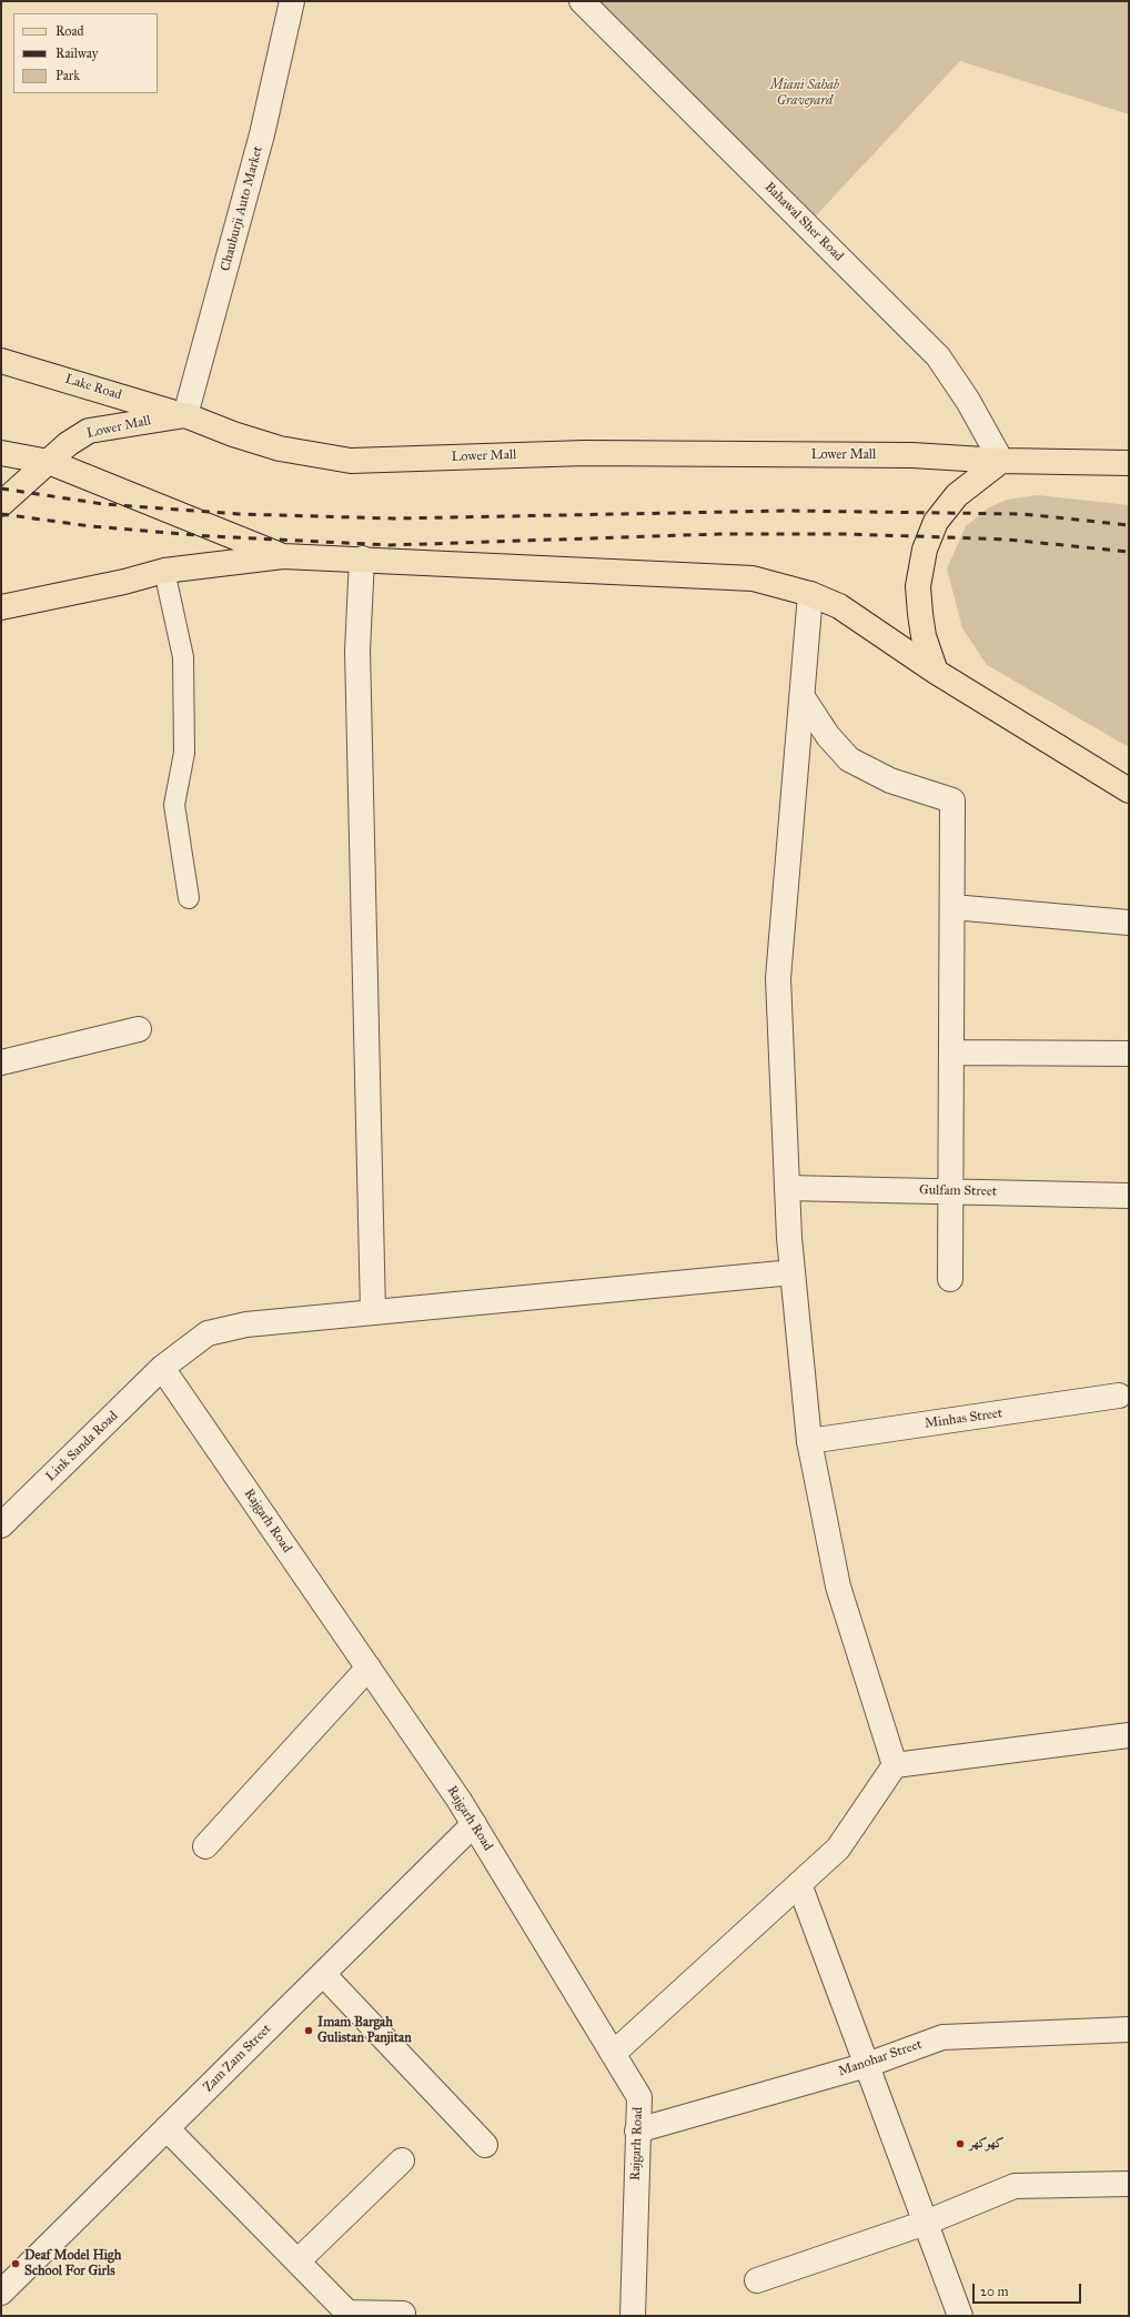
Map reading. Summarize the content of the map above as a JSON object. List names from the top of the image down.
{
  "streets": {
    "main road": ["Lake Road", "Lower Mall"],
    "street": [
      "Chauburji Auto Market",
      "Bahawal Sher Road",
      "Gulfam Street",
      "Minhas Street",
      "Link Sanda Road",
      "Rajgarh Road",
      "Zam Zam Street",
      "Manohar Street"
    ]
  },
  "crossings": [
    ["Chauburji Auto Market", "Lake Road"],
    ["Chauburji Auto Market", "Lower Mall"],
    ["Bahawal Sher Road", "Lower Mall"],
    ["Lake Road", "Lower Mall"],
    ["Link Sanda Road", "Rajgarh Road"],
    ["Rajgarh Road", "Zam Zam Street"],
    ["Rajgarh Road", "Manohar Street"]
  ],
  "parks": ["Miani Sahab Graveyard"],
  "places": ["Imam Bargah Gulistan Panjitan", "کھوکھر", "Deaf Model High School For Girls"],
  "legend": ["Road", "Railway", "Park"],
  "scale_bar": "20 m"
}
